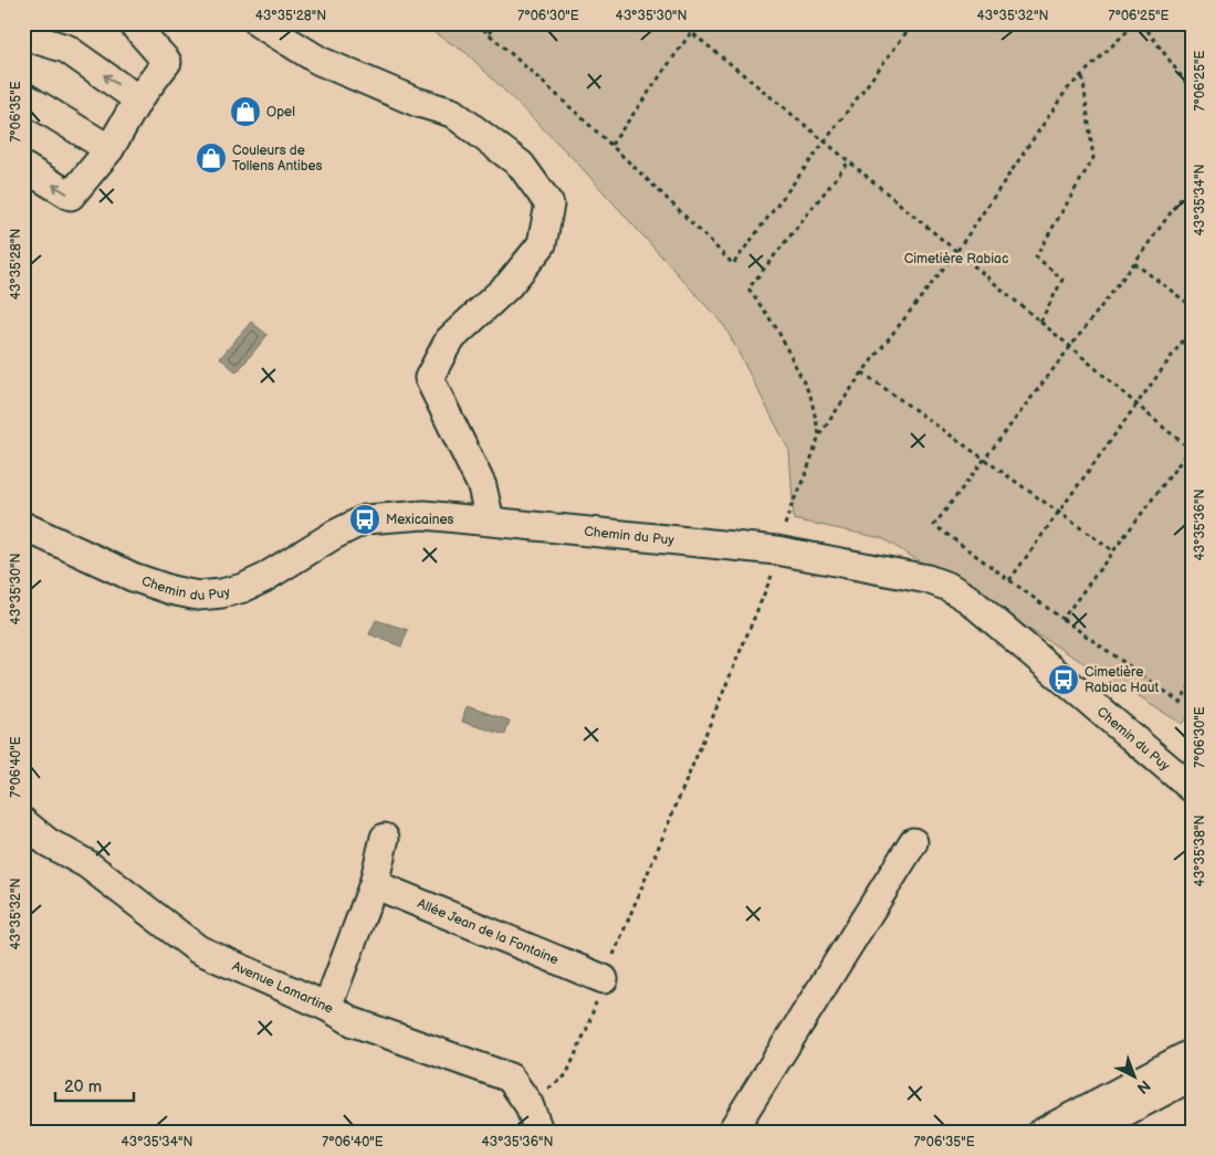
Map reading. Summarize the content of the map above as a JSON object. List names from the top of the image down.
{
  "streets": {
    "street": ["Chemin du Puy", "Allée Jean de la Fontaine", "Avenue Lamartine"]
  },
  "parks": ["Cimetière Rabiac"],
  "places": {
    "shop": ["Opel", "Couleurs de Tollens Antibes"],
    "bus stop": ["Mexicaines", "Cimetière Rabiac Haut"]
  },
  "scale_bar": "20 m",
  "north": "bottom right",
  "coordinates": [
    "43°35'28\"N",
    "7°06'30\"E",
    "43°35'30\"N",
    "43°35'32\"N",
    "7°06'25\"E",
    "7°06'35\"E",
    "43°35'34\"N",
    "43°35'36\"N",
    "7°06'40\"E",
    "43°35'38\"N"
  ]
}
